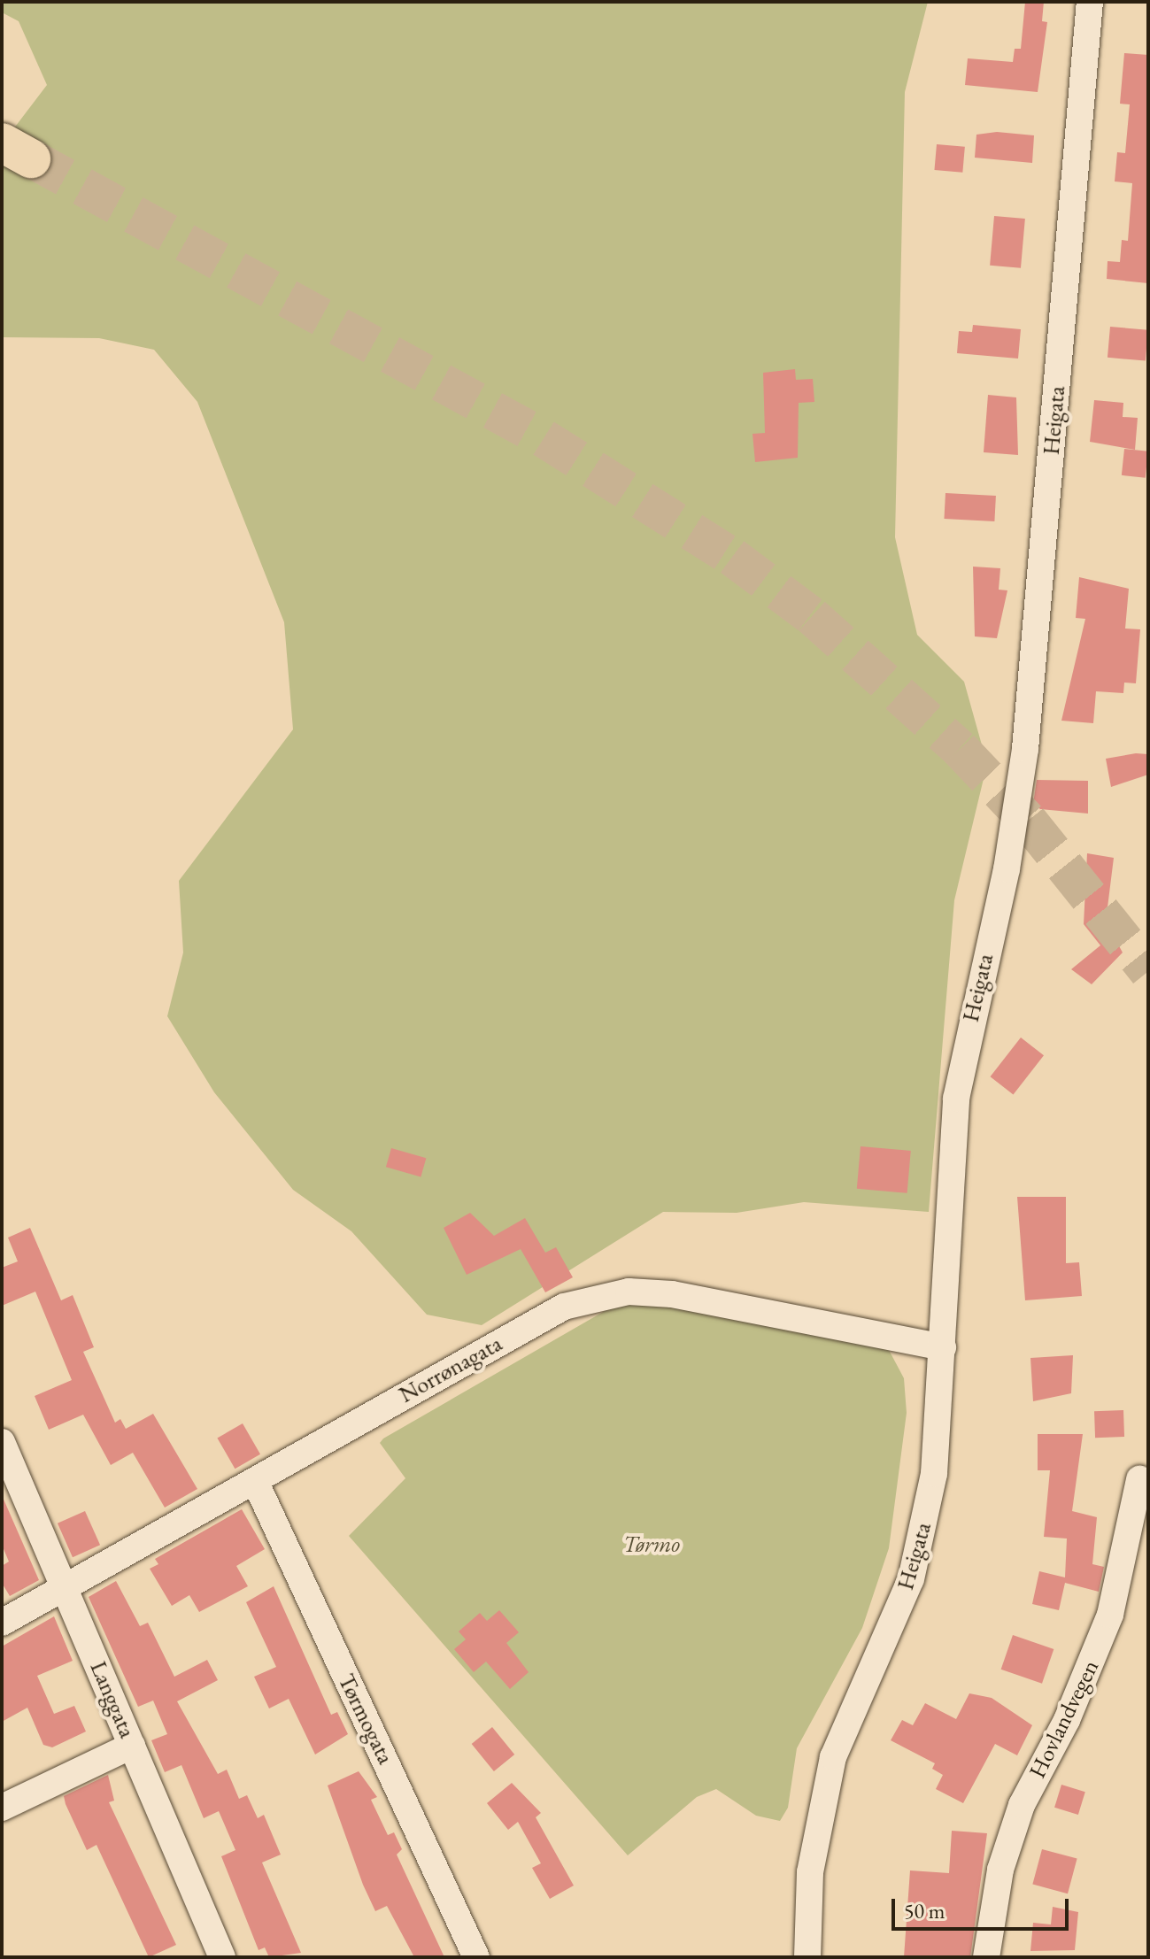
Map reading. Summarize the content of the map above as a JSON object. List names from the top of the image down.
{
  "streets": {
    "street": [
      "Heigata",
      "Norrønagata",
      "Langgata",
      "Tørmogata",
      "Hovlandvegen"
    ]
  },
  "crossings": [
    ["Heigata", "Norrønagata"],
    ["Norrønagata", "Langgata"],
    ["Norrønagata", "Tørmogata"]
  ],
  "parks": ["Tørmo"],
  "scale_bar": "50 m"
}
